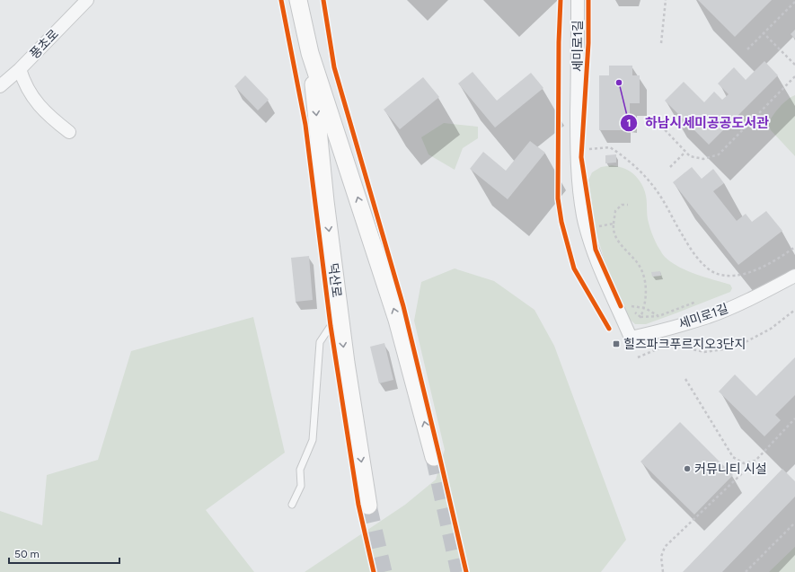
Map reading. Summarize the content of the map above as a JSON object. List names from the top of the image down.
{
  "streets": {
    "main road": ["덕산로"],
    "street": ["풍초로", "세미로1길"]
  },
  "places": {
    "other": ["하남시세미공공도서관", "커뮤니티 시설"],
    "transit": ["힐즈파크푸르지오3단지"]
  },
  "scale_bar": "50 m"
}
